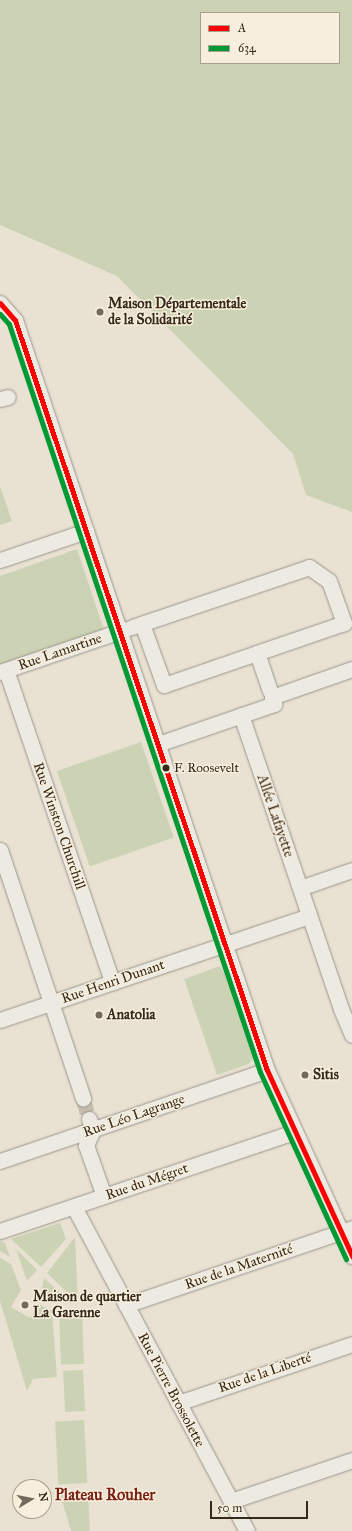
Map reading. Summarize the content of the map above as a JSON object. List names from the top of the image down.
{
  "streets": {
    "street": [
      "Rue Lamartine",
      "Allée Lafayette",
      "Rue Winston Churchill",
      "Rue Henri Dunant",
      "Rue Léo Lagrange",
      "Rue du Mégret",
      "Rue de la Maternité",
      "Rue de la Liberté",
      "Rue Pierre Brossolette"
    ]
  },
  "crossings": [
    ["Rue Lamartine", "Rue Winston Churchill"],
    ["Allée Lafayette", "Rue Henri Dunant"],
    ["Rue Winston Churchill", "Rue Henri Dunant"],
    ["Rue du Mégret", "Rue Pierre Brossolette"],
    ["Rue de la Maternité", "Rue Pierre Brossolette"],
    ["Rue de la Liberté", "Rue Pierre Brossolette"]
  ],
  "districts": ["Plateau Rouher"],
  "places": [
    "Maison Départementale de la Solidarité",
    "F. Roosevelt",
    "Anatolia",
    "Sitis",
    "Maison de quartier La Garenne"
  ],
  "lines": ["transit line A", "transit line 634"],
  "legend": ["A", "634"],
  "scale_bar": "50 m",
  "north": "right"
}
